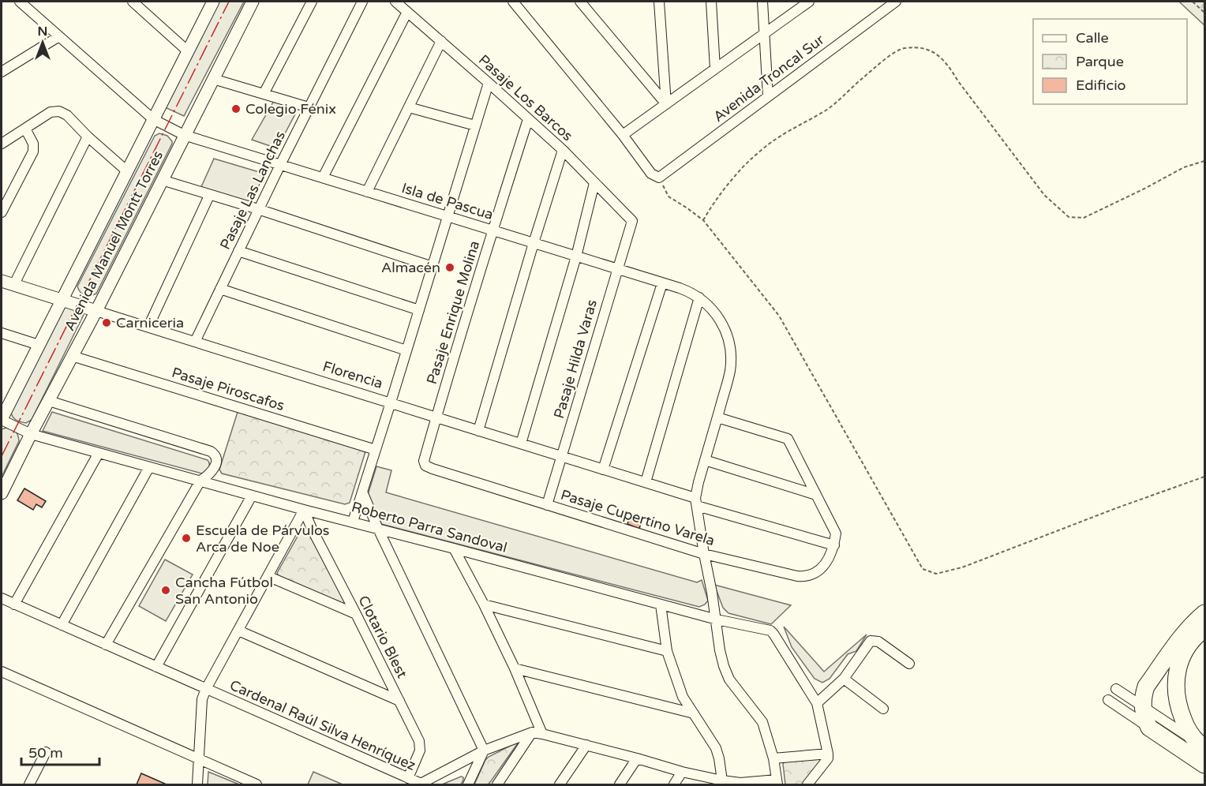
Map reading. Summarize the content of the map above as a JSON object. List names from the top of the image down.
{
  "streets": {
    "street": [
      "Avenida Troncal Sur",
      "Pasaje Los Barcos",
      "Pasaje Las Lanchas",
      "Isla de Pascua",
      "Avenida Manuel Montt Torres",
      "Pasaje Enrique Molina",
      "Pasaje Hilda Varas",
      "Florencia",
      "Pasaje Piroscafos",
      "Pasaje Cupertino Varela",
      "Roberto Parra Sandoval",
      "Clotario Blest",
      "Cardenal Raúl Silva Henríquez"
    ]
  },
  "crossings": [
    ["Pasaje Los Barcos", "Pasaje Enrique Molina"],
    ["Pasaje Los Barcos", "Pasaje Hilda Varas"],
    ["Pasaje Las Lanchas", "Isla de Pascua"],
    ["Pasaje Las Lanchas", "Florencia"],
    ["Isla de Pascua", "Avenida Manuel Montt Torres"],
    ["Isla de Pascua", "Pasaje Enrique Molina"],
    ["Isla de Pascua", "Pasaje Hilda Varas"],
    ["Isla de Pascua", "Florencia"],
    ["Avenida Manuel Montt Torres", "Florencia"],
    ["Avenida Manuel Montt Torres", "Pasaje Piroscafos"],
    ["Avenida Manuel Montt Torres", "Roberto Parra Sandoval"],
    ["Pasaje Enrique Molina", "Florencia"],
    ["Pasaje Enrique Molina", "Pasaje Cupertino Varela"],
    ["Pasaje Hilda Varas", "Florencia"],
    ["Pasaje Hilda Varas", "Pasaje Cupertino Varela"],
    ["Florencia", "Pasaje Cupertino Varela"],
    ["Roberto Parra Sandoval", "Clotario Blest"],
    ["Clotario Blest", "Cardenal Raúl Silva Henríquez"]
  ],
  "places": [
    "Colegio Fénix",
    "Almacén",
    "Carniceria",
    "Escuela de Párvulos Arca de Noe",
    "Cancha Fútbol San Antonio"
  ],
  "legend": ["Calle", "Parque", "Edificio"],
  "scale_bar": "50 m",
  "north": "top"
}
